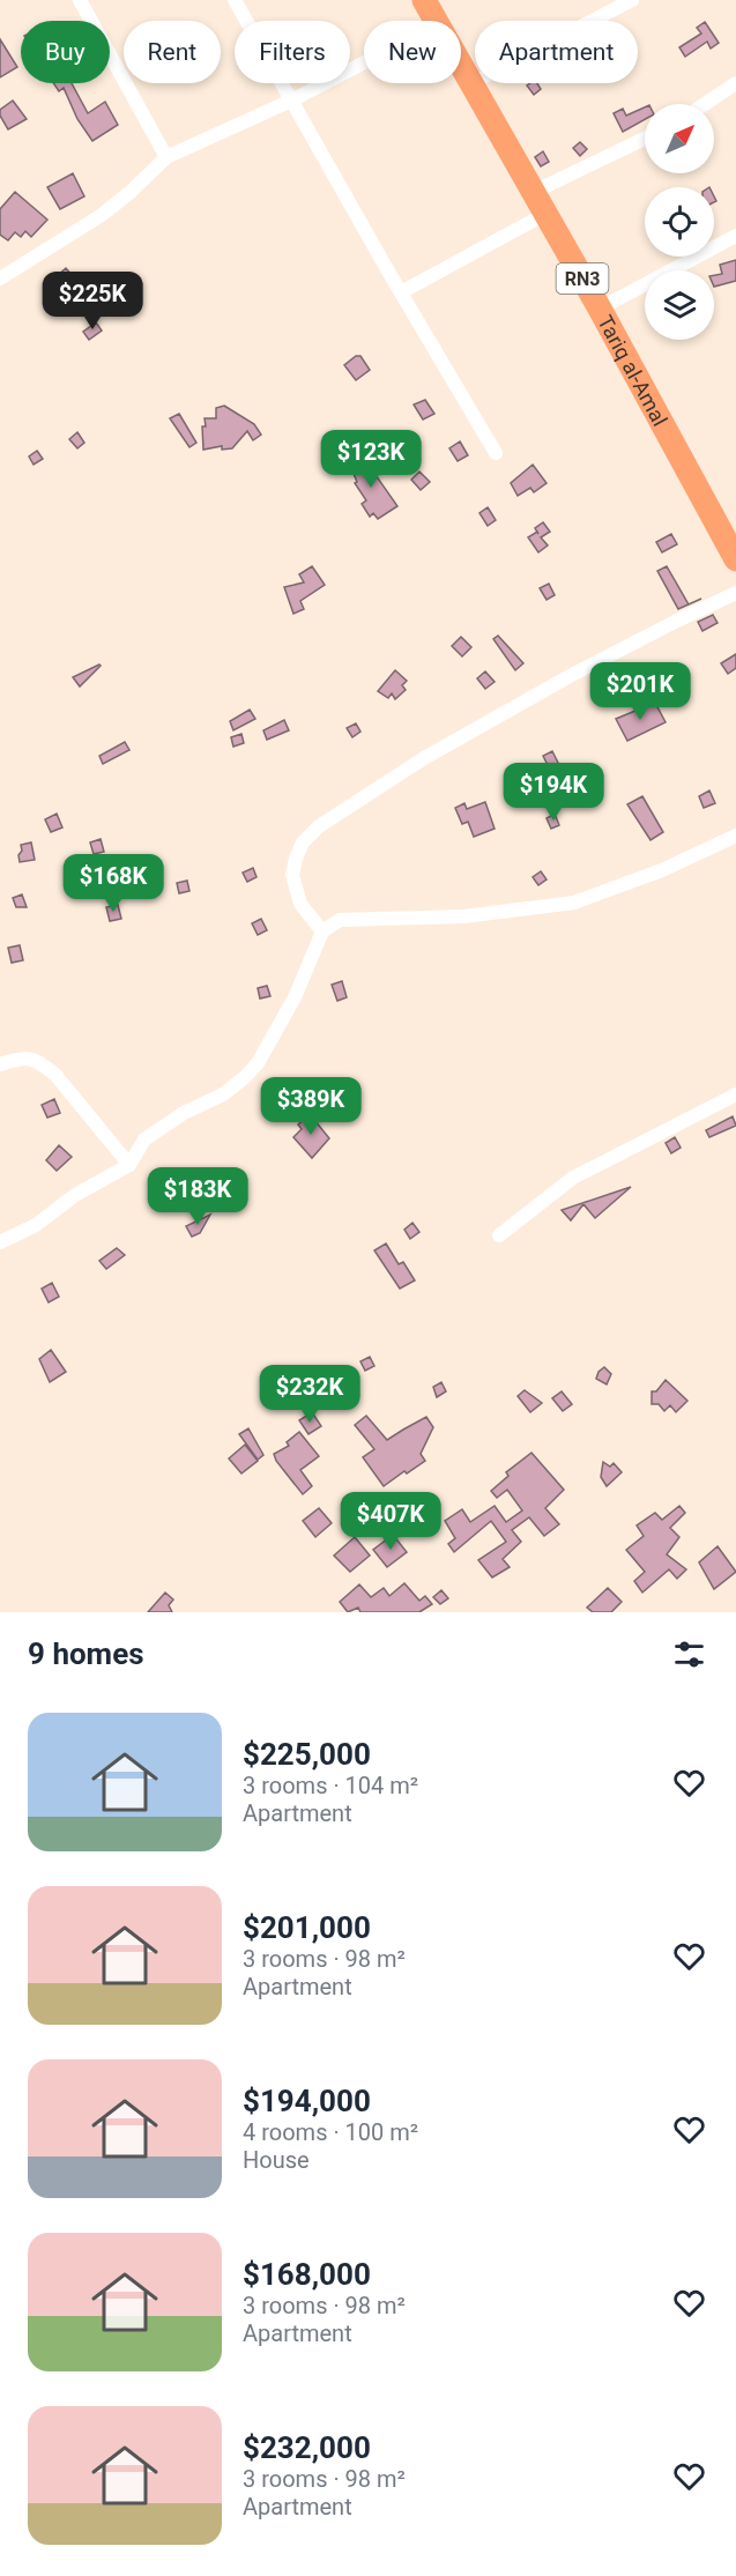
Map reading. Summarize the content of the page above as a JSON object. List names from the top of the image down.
{
  "streets": {
    "highway": ["RN3", "Tariq al-Amal"]
  },
  "north": "top right",
  "page": {
    "chip": [
      "Buy",
      "Rent",
      "Filters",
      "New",
      "Apartment"
    ],
    "price": [
      "$225K",
      "$123K",
      "$201K",
      "$194K",
      "$168K",
      "$389K",
      "$183K",
      "$232K",
      "$407K"
    ],
    "heading": "9 homes",
    "list": [
      {
        "name": "$225,000",
        "note": "3 rooms · 104 m² · Apartment"
      },
      {
        "name": "$201,000",
        "note": "3 rooms · 98 m² · Apartment"
      },
      {
        "name": "$194,000",
        "note": "4 rooms · 100 m² · House"
      },
      {
        "name": "$168,000",
        "note": "3 rooms · 98 m² · Apartment"
      },
      {
        "name": "$232,000",
        "note": "3 rooms · 98 m² · Apartment"
      }
    ]
  }
}
